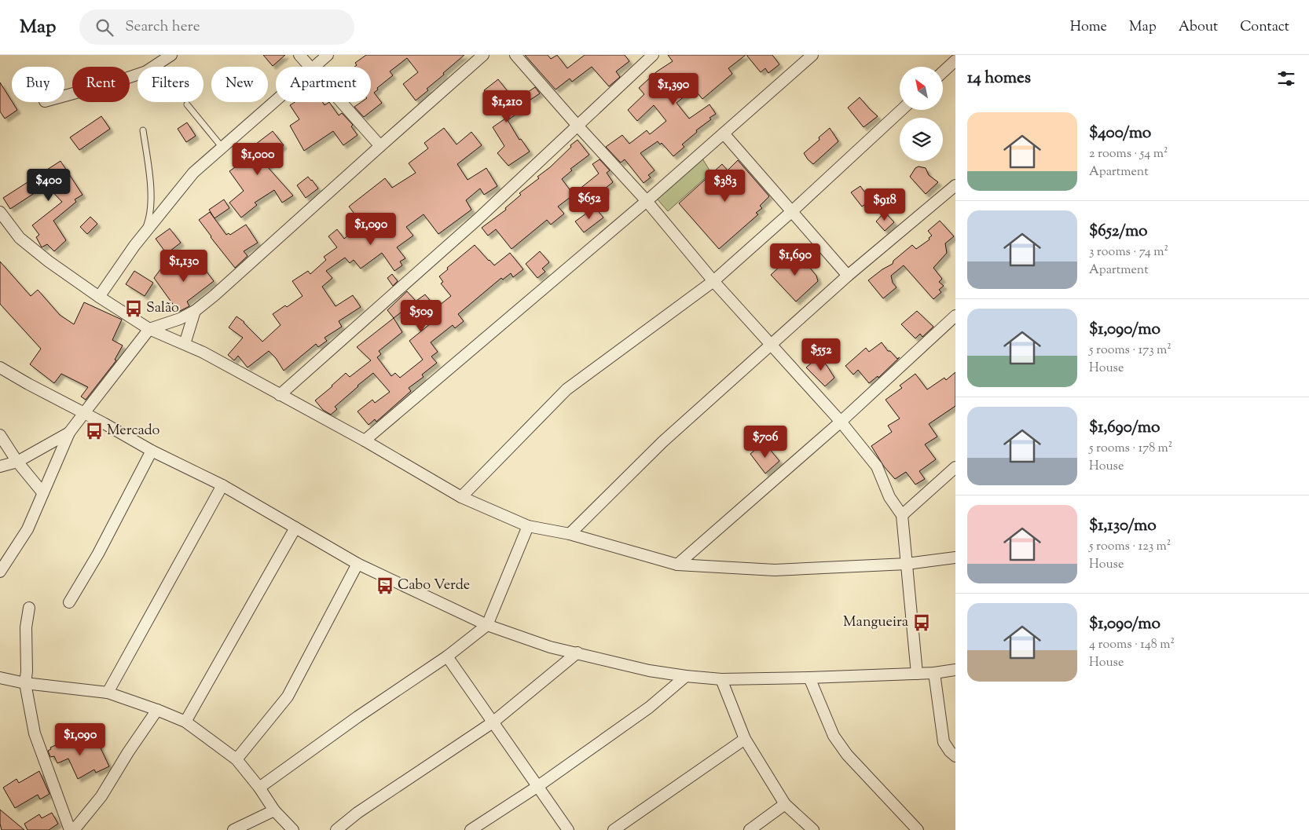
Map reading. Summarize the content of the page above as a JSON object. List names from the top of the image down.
{
  "places": {
    "bus stop": [
      "Salão",
      "Mercado",
      "Cabo Verde",
      "Mangueira"
    ]
  },
  "north": "top left",
  "page": {
    "header": "Map",
    "search": "Search here",
    "nav": [
      "Home",
      "Map",
      "About",
      "Contact"
    ],
    "heading": "14 homes",
    "chip": [
      "Buy",
      "Rent",
      "Filters",
      "New",
      "Apartment"
    ],
    "price": [
      "$1,390",
      "$1,210",
      "$1,000",
      "$400",
      "$383",
      "$652",
      "$918",
      "$1,090",
      "$1,690",
      "$1,130",
      "$509",
      "$552",
      "$706",
      "$1,090"
    ],
    "list": [
      {
        "name": "$400/mo",
        "note": "2 rooms · 54 m² · Apartment"
      },
      {
        "name": "$652/mo",
        "note": "3 rooms · 74 m² · Apartment"
      },
      {
        "name": "$1,090/mo",
        "note": "5 rooms · 173 m² · House"
      },
      {
        "name": "$1,690/mo",
        "note": "5 rooms · 178 m² · House"
      },
      {
        "name": "$1,130/mo",
        "note": "5 rooms · 123 m² · House"
      },
      {
        "name": "$1,090/mo",
        "note": "4 rooms · 148 m² · House"
      }
    ]
  }
}
